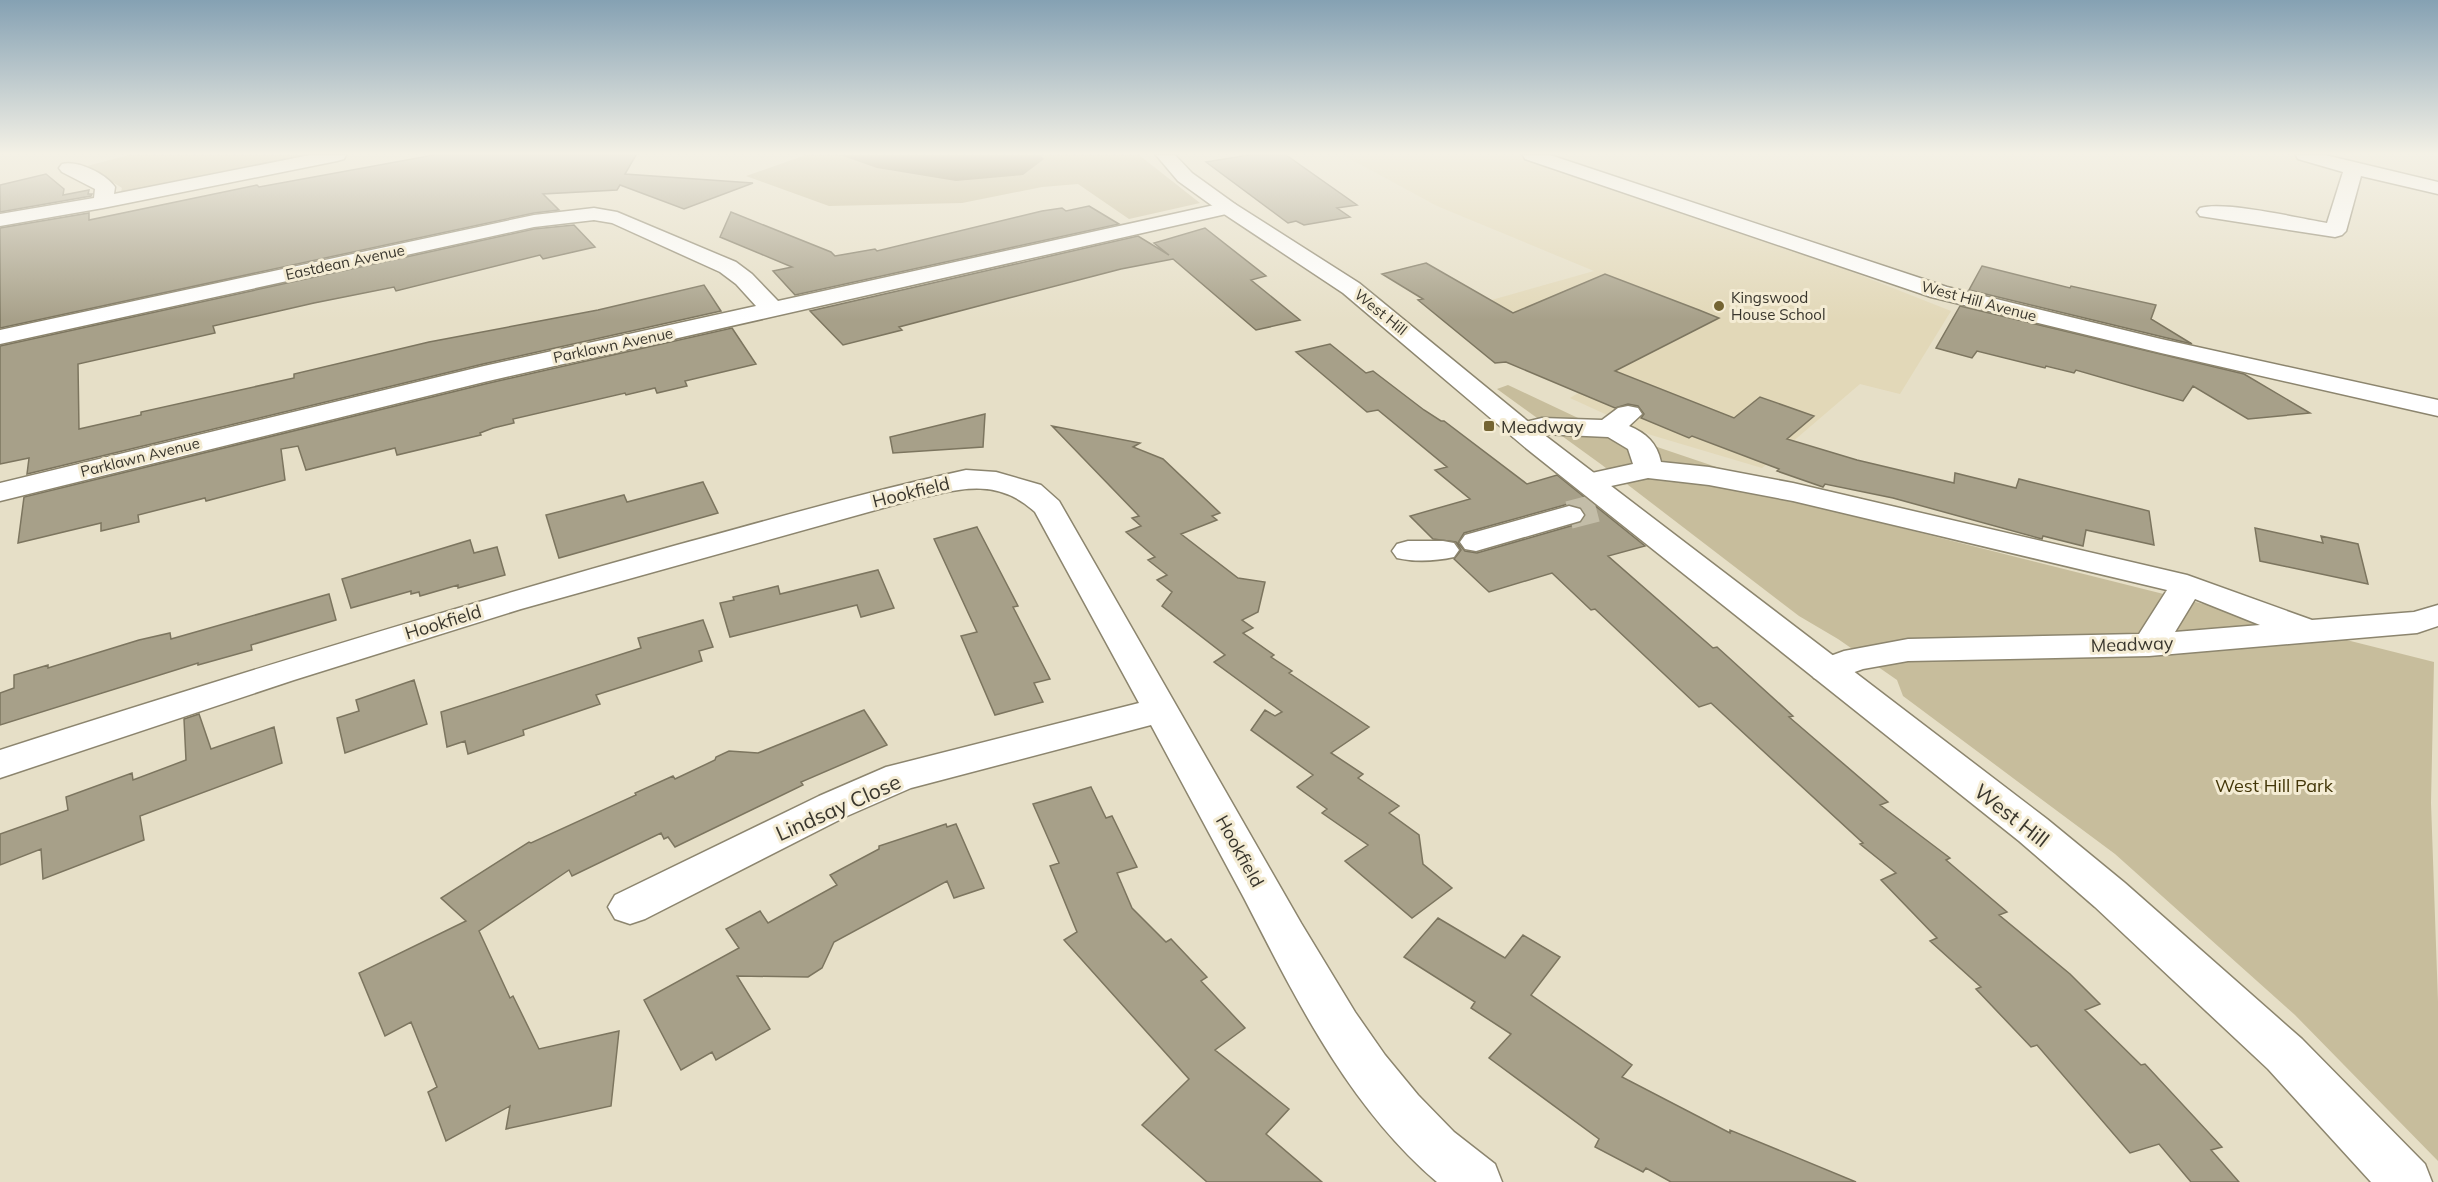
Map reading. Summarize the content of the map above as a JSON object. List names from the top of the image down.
{
  "streets": {
    "street": [
      "Eastdean Avenue",
      "West Hill Avenue",
      "West Hill",
      "Parklawn Avenue",
      "Hookfield",
      "Meadway",
      "Lindsay Close"
    ]
  },
  "crossings": [
    ["Eastdean Avenue", "Parklawn Avenue"],
    ["West Hill", "Meadway"],
    ["Hookfield", "Lindsay Close"]
  ],
  "parks": ["West Hill Park"],
  "places": {
    "other": ["Kingswood House School"],
    "transit": ["Meadway"]
  }
}
